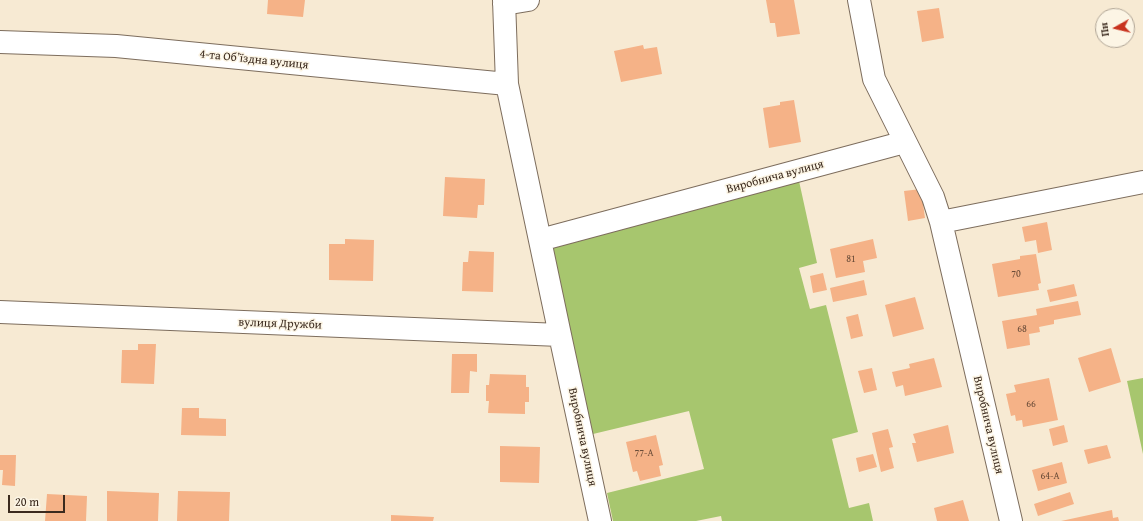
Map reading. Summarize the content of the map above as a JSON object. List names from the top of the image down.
{
  "streets": {
    "street": ["4-та Обʼїздна вулиця", "Виробнича вулиця", "вулиця Дружби"]
  },
  "crossings": [
    ["Виробнича вулиця", "вулиця Дружби"]
  ],
  "house_numbers": [
    "81",
    "70",
    "68",
    "66",
    "77-А",
    "64-А"
  ],
  "scale_bar": "20 m",
  "north": "left"
}
